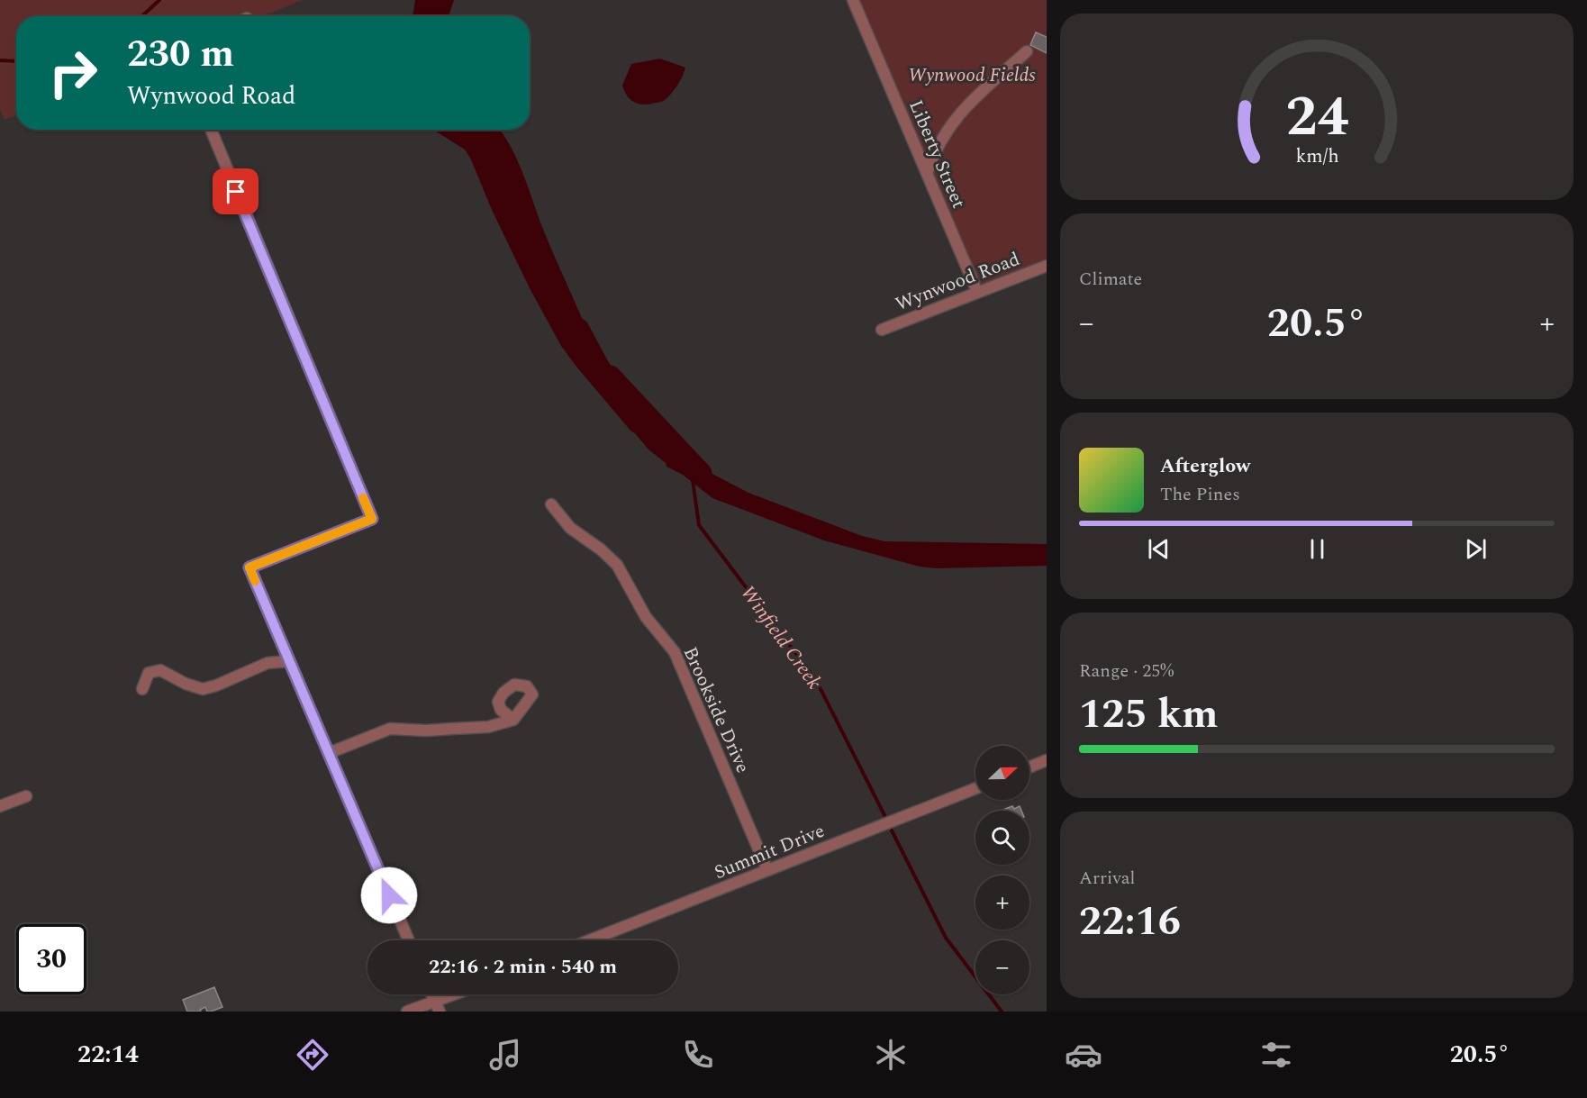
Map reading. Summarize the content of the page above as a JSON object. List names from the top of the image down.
{
  "streets": {
    "street": [
      "Liberty Street",
      "Wynwood Road",
      "Brookside Drive",
      "Summit Drive"
    ]
  },
  "crossings": [
    ["Liberty Street", "Wynwood Road"],
    ["Brookside Drive", "Summit Drive"]
  ],
  "water": ["Winfield Creek"],
  "parks": ["Wynwood Fields"],
  "north": "right",
  "page": {
    "turn": ["230 m", "Wynwood Road"],
    "tile": [
      "Climate",
      ["Range · 25%", "125 km"],
      ["Arrival", "22:16"]
    ],
    "heat": ["−", "20.5°", "+"],
    "song": ["Afterglow", "The Pines"],
    "map_buttons": ["+", "−"],
    "limit": "30",
    "trip": "22:16 · 2 min · 540 m",
    "tabs": ["22:14", "20.5°"],
    "gauge": ["24", "km/h"]
  }
}
